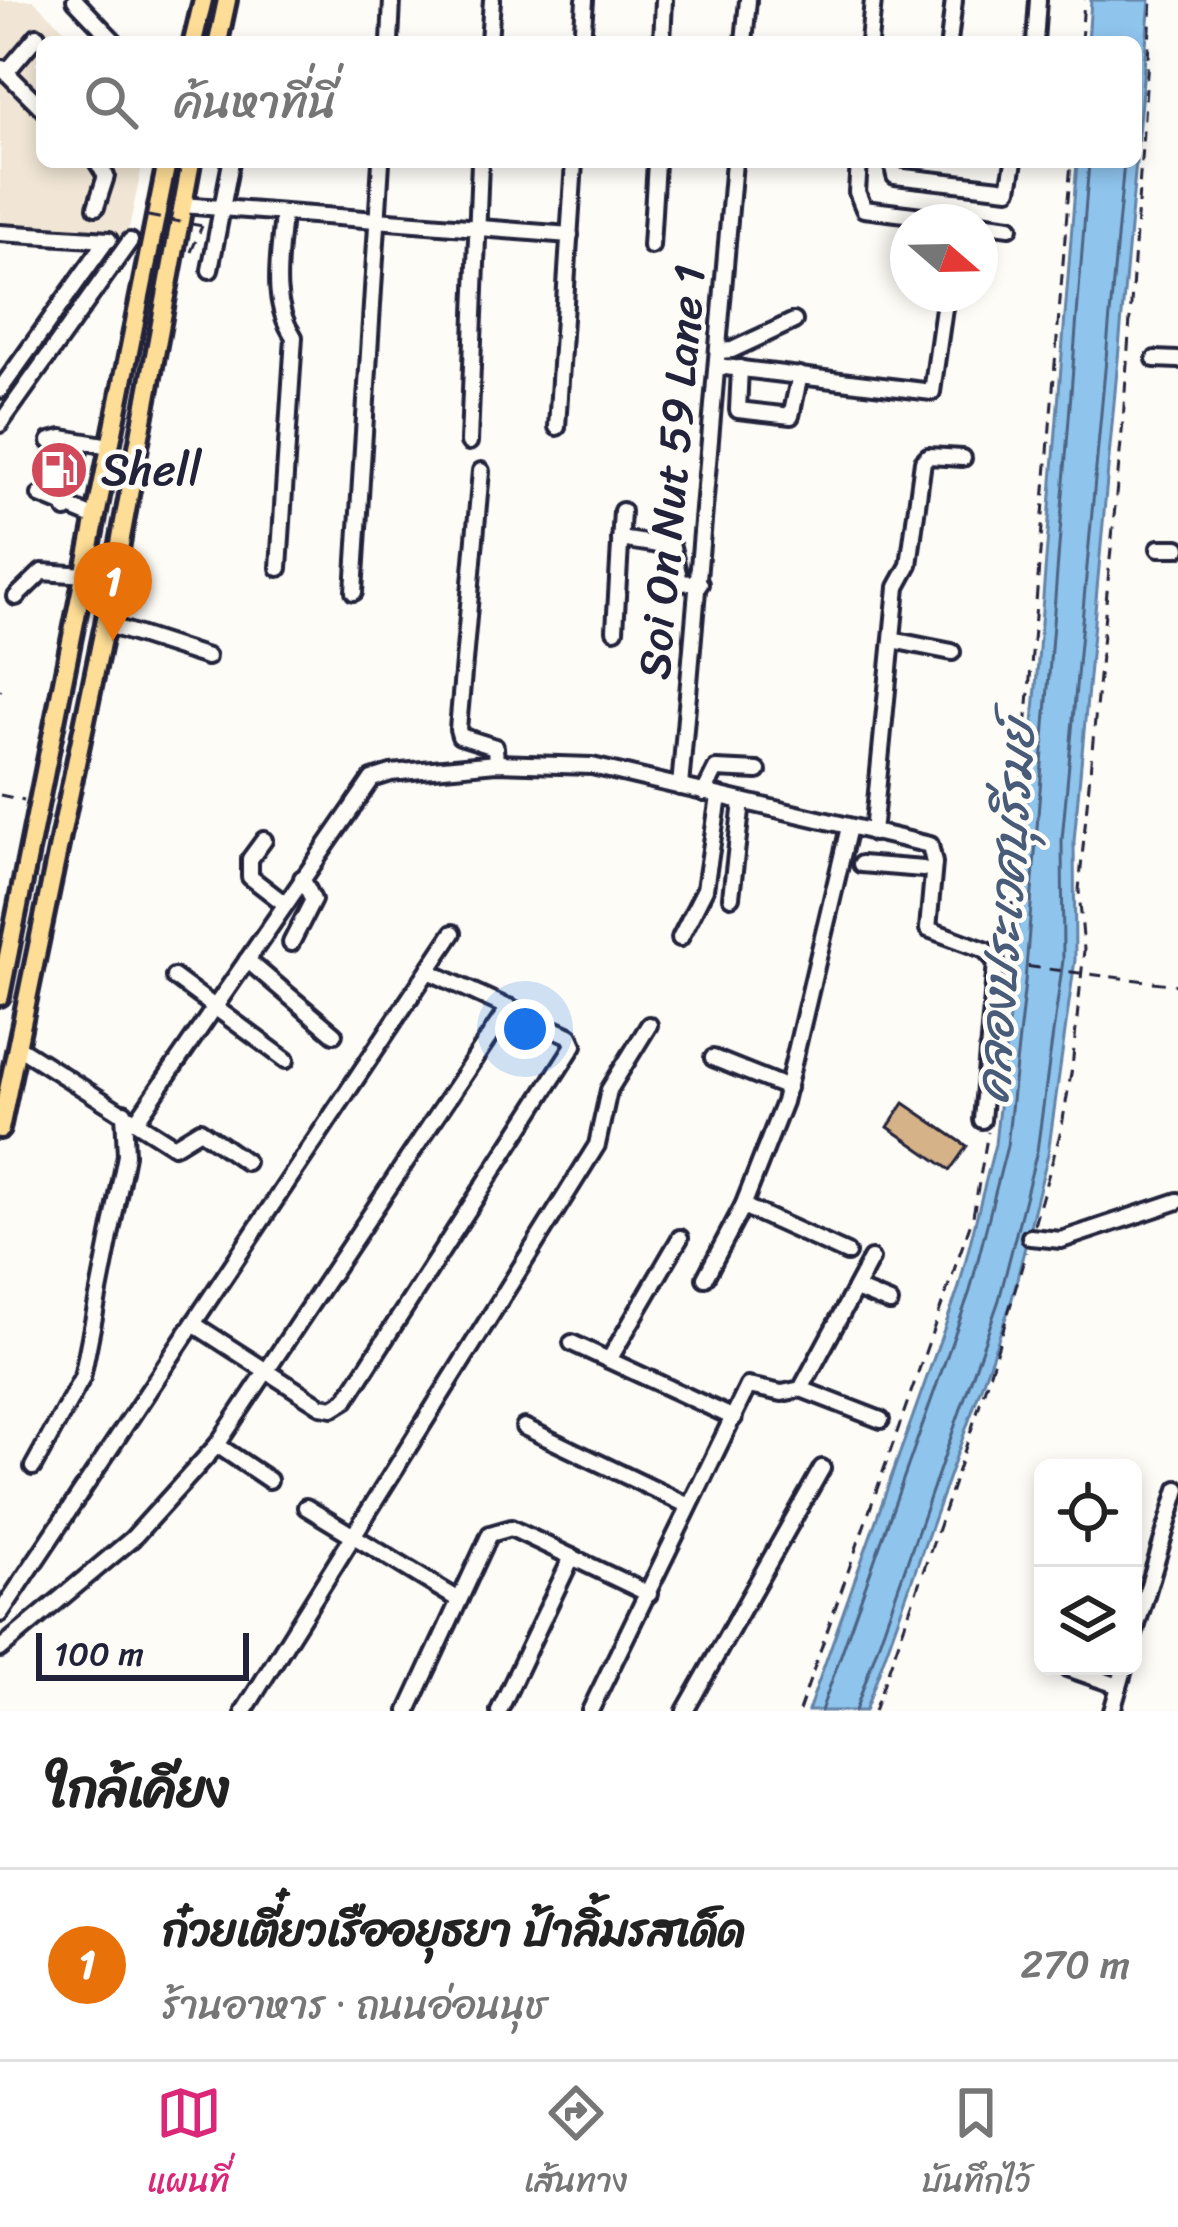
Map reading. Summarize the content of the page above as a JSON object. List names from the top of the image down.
{
  "streets": {
    "street": ["Soi On Nut 59 Lane 1"]
  },
  "water": ["คลองประเวศบุรีรมย์"],
  "places": {
    "fuel station": ["Shell"]
  },
  "scale_bar": "100 m",
  "north": "right",
  "page": {
    "search": "ค้นหาที่นี่",
    "pins": "1",
    "scale": "100 m",
    "heading": "ใกล้เคียง",
    "list": [
      {
        "mark": "1",
        "name": "ก๋วยเตี๋ยวเรืออยุธยา ป้าลิ้มรสเด็ด",
        "note": "ร้านอาหาร · ถนนอ่อนนุช",
        "value": "270 m"
      }
    ],
    "nav": ["แผนที่", "เส้นทาง", "บันทึกไว้"]
  }
}
